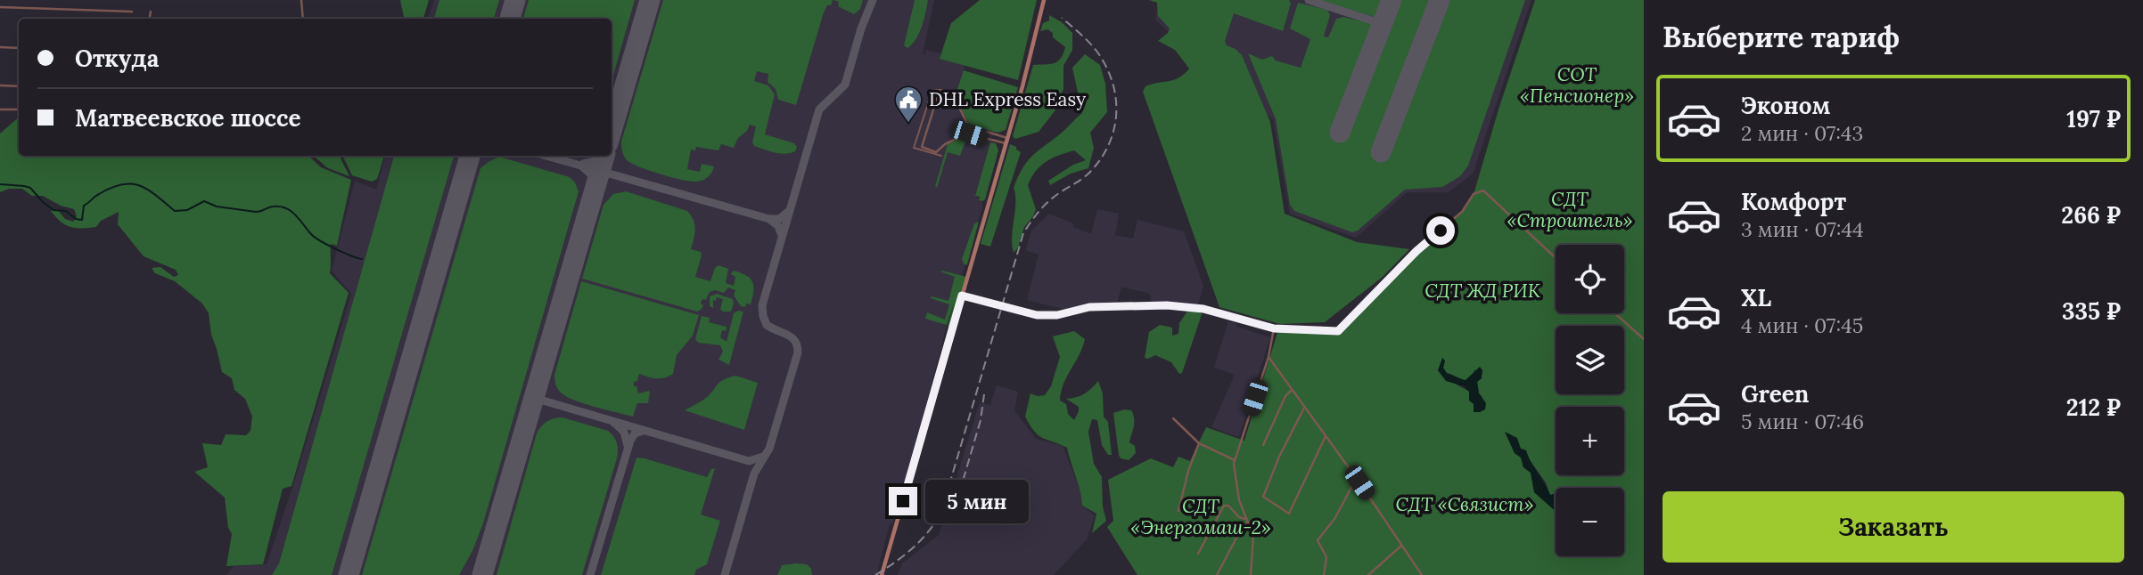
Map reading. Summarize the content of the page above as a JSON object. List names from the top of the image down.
{
  "parks": [
    "СОТ «Пенсионер»",
    "СДТ «Строитель»",
    "СДТ ЖД РИК",
    "СДТ «Связист»",
    "СДТ «Энергомаш-2»"
  ],
  "places": {
    "public building": ["DHL Express Easy"]
  },
  "page": {
    "heading": "Выберите тариф",
    "banner": ["Откуда", "Матвеевское шоссе"],
    "list": [
      {
        "name": "Эконом",
        "note": "2 мин · 07:43",
        "value": "197 ₽"
      },
      {
        "name": "Комфорт",
        "note": "3 мин · 07:44",
        "value": "266 ₽"
      },
      {
        "name": "XL",
        "note": "4 мин · 07:45",
        "value": "335 ₽"
      },
      {
        "name": "Green",
        "note": "5 мин · 07:46",
        "value": "212 ₽"
      }
    ],
    "map_buttons": ["+", "−"],
    "buttons": "Заказать",
    "bubble": "5 мин"
  }
}
